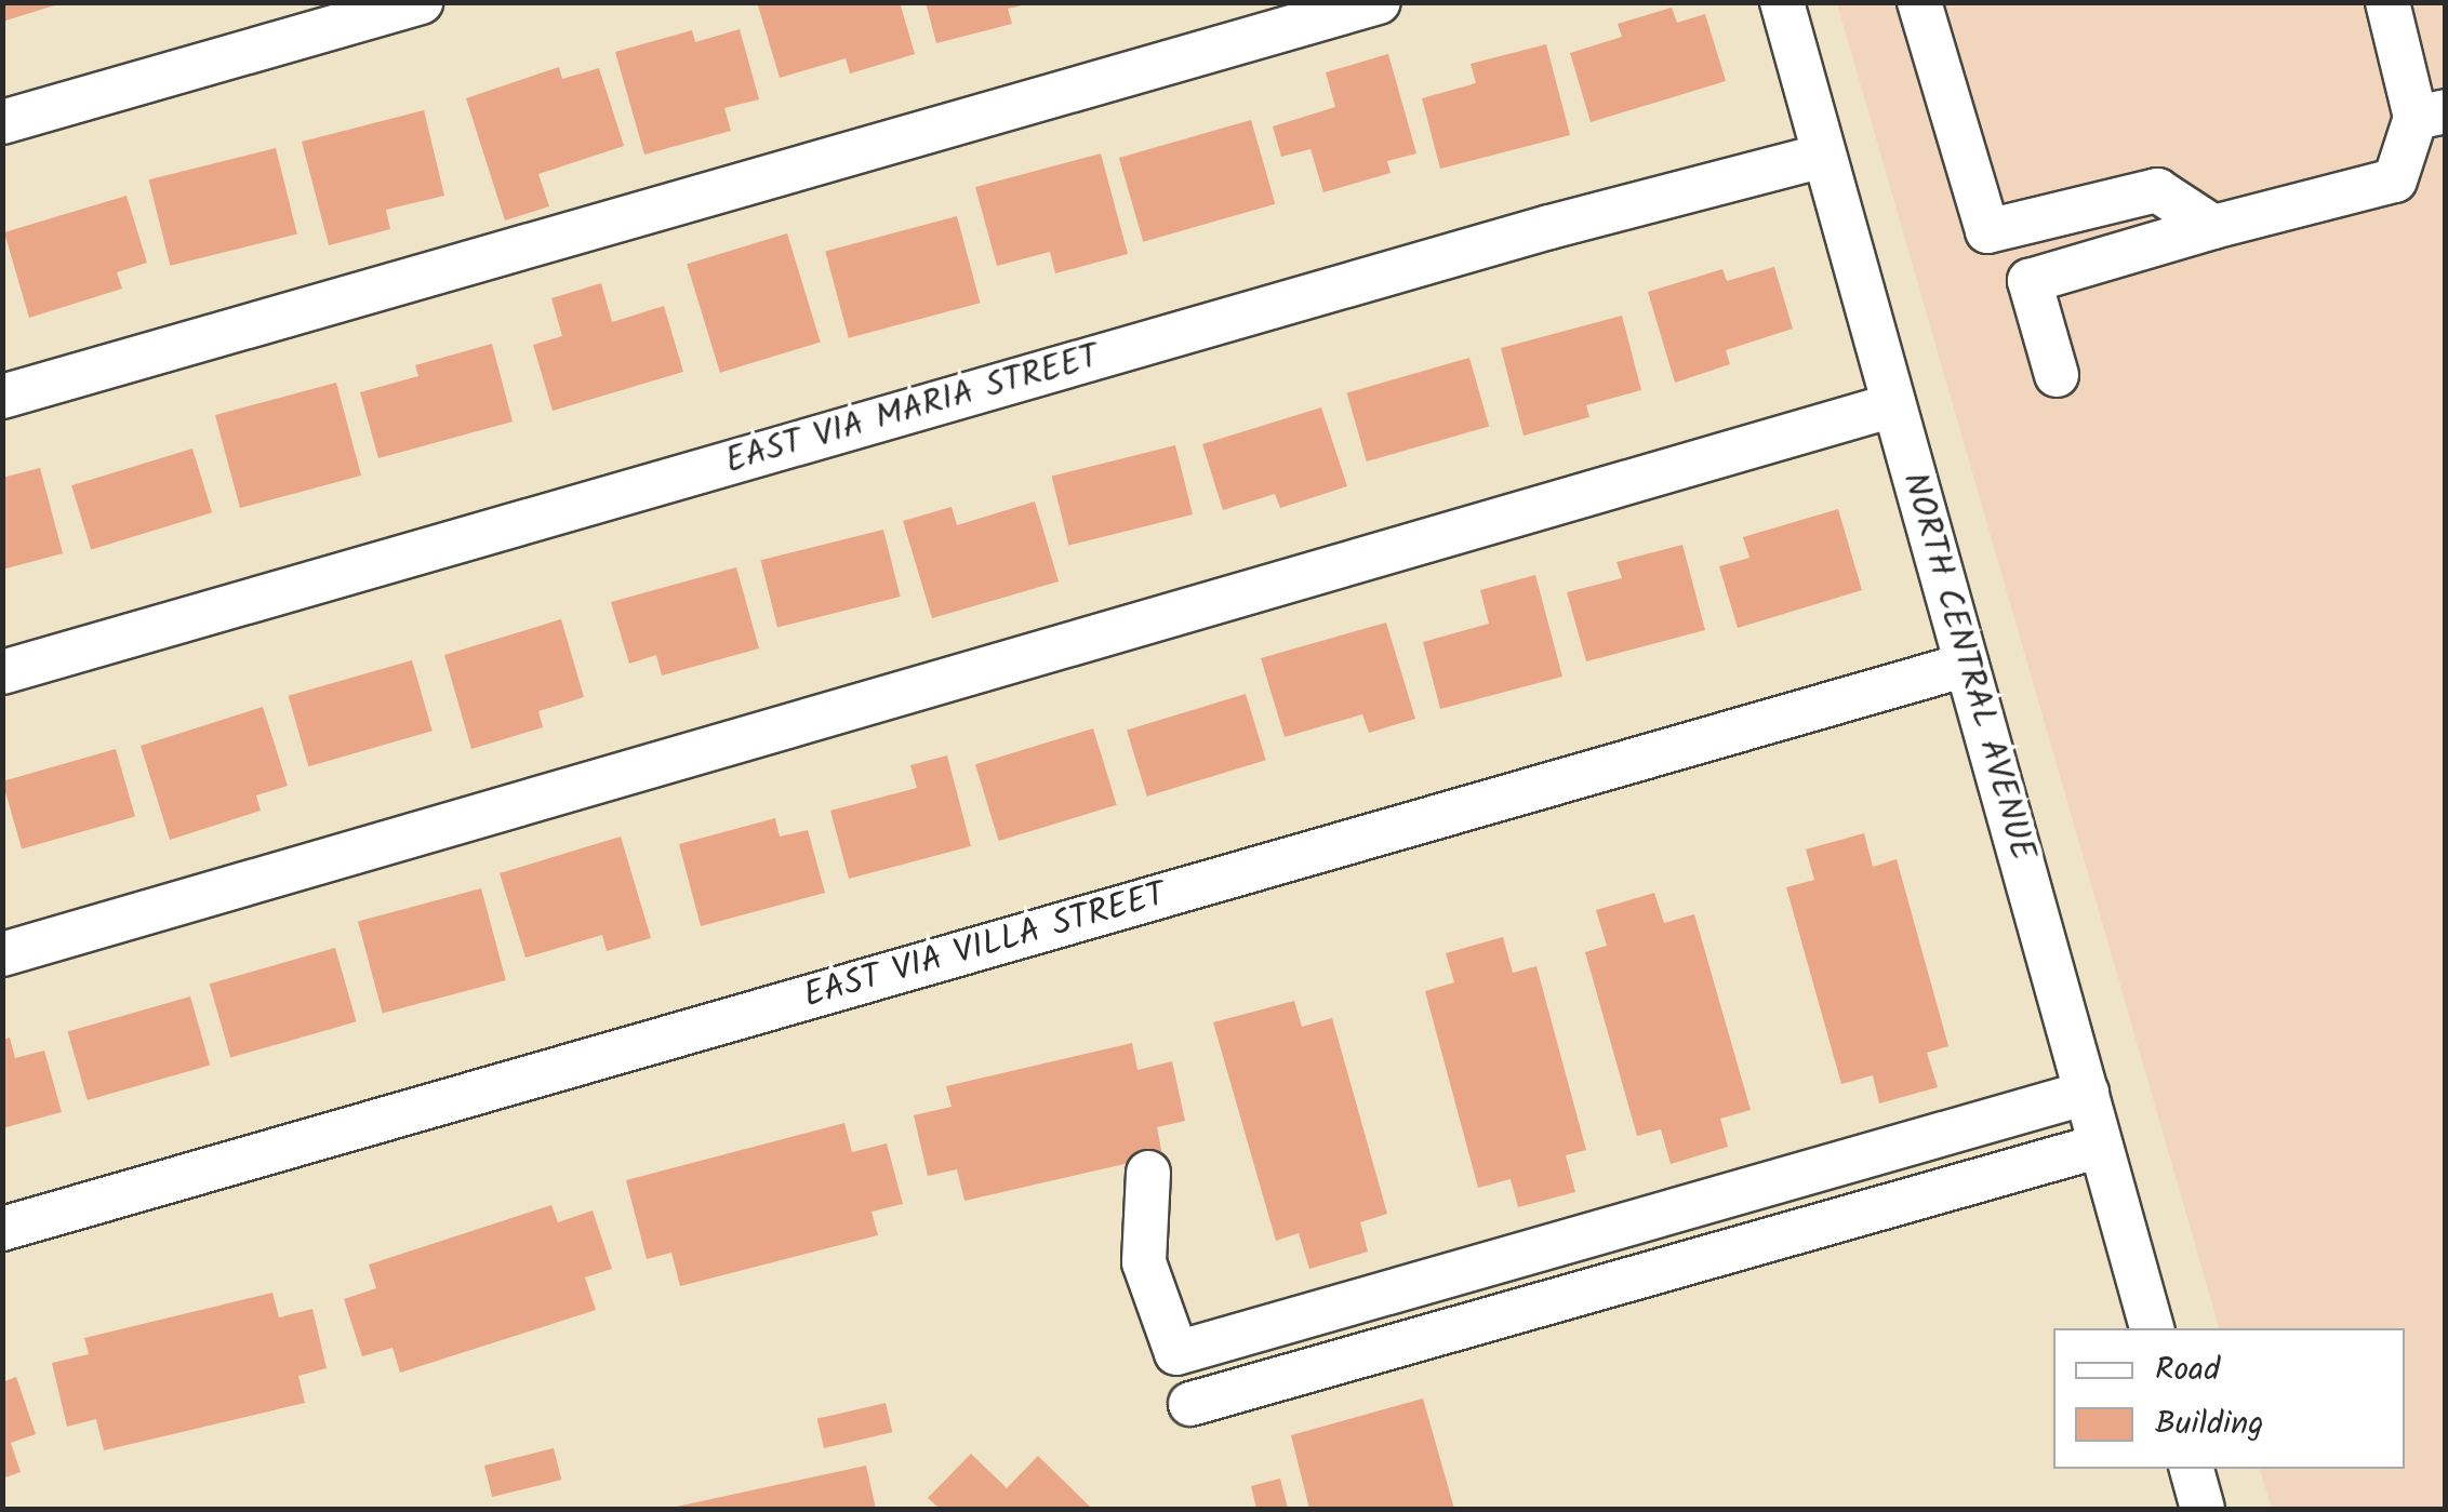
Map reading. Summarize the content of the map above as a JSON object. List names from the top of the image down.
{
  "streets": {
    "street": ["EAST VIA MARIA STREET", "NORTH CENTRAL AVENUE", "EAST VIA VILLA STREET"]
  },
  "crossings": [
    ["EAST VIA MARIA STREET", "NORTH CENTRAL AVENUE"],
    ["NORTH CENTRAL AVENUE", "EAST VIA VILLA STREET"]
  ],
  "legend": ["Road", "Building"]
}
